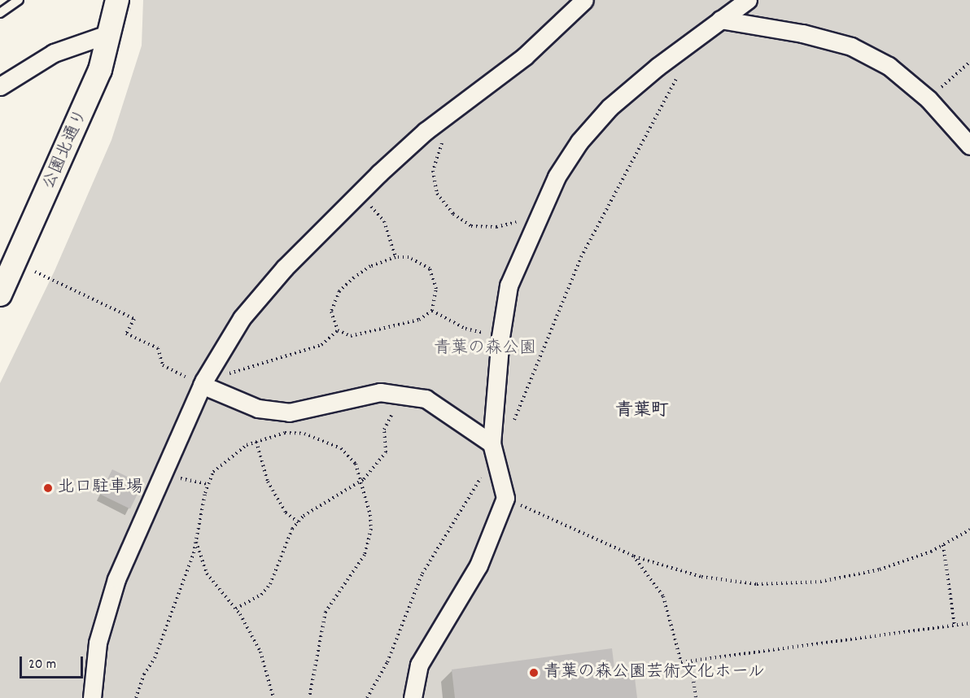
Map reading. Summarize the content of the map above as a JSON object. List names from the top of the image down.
{
  "streets": {
    "street": ["公園北通り"]
  },
  "districts": ["青葉町"],
  "parks": ["青葉の森公園"],
  "places": ["北口駐車場", "青葉の森公園芸術文化ホール"],
  "scale_bar": "20 m"
}
